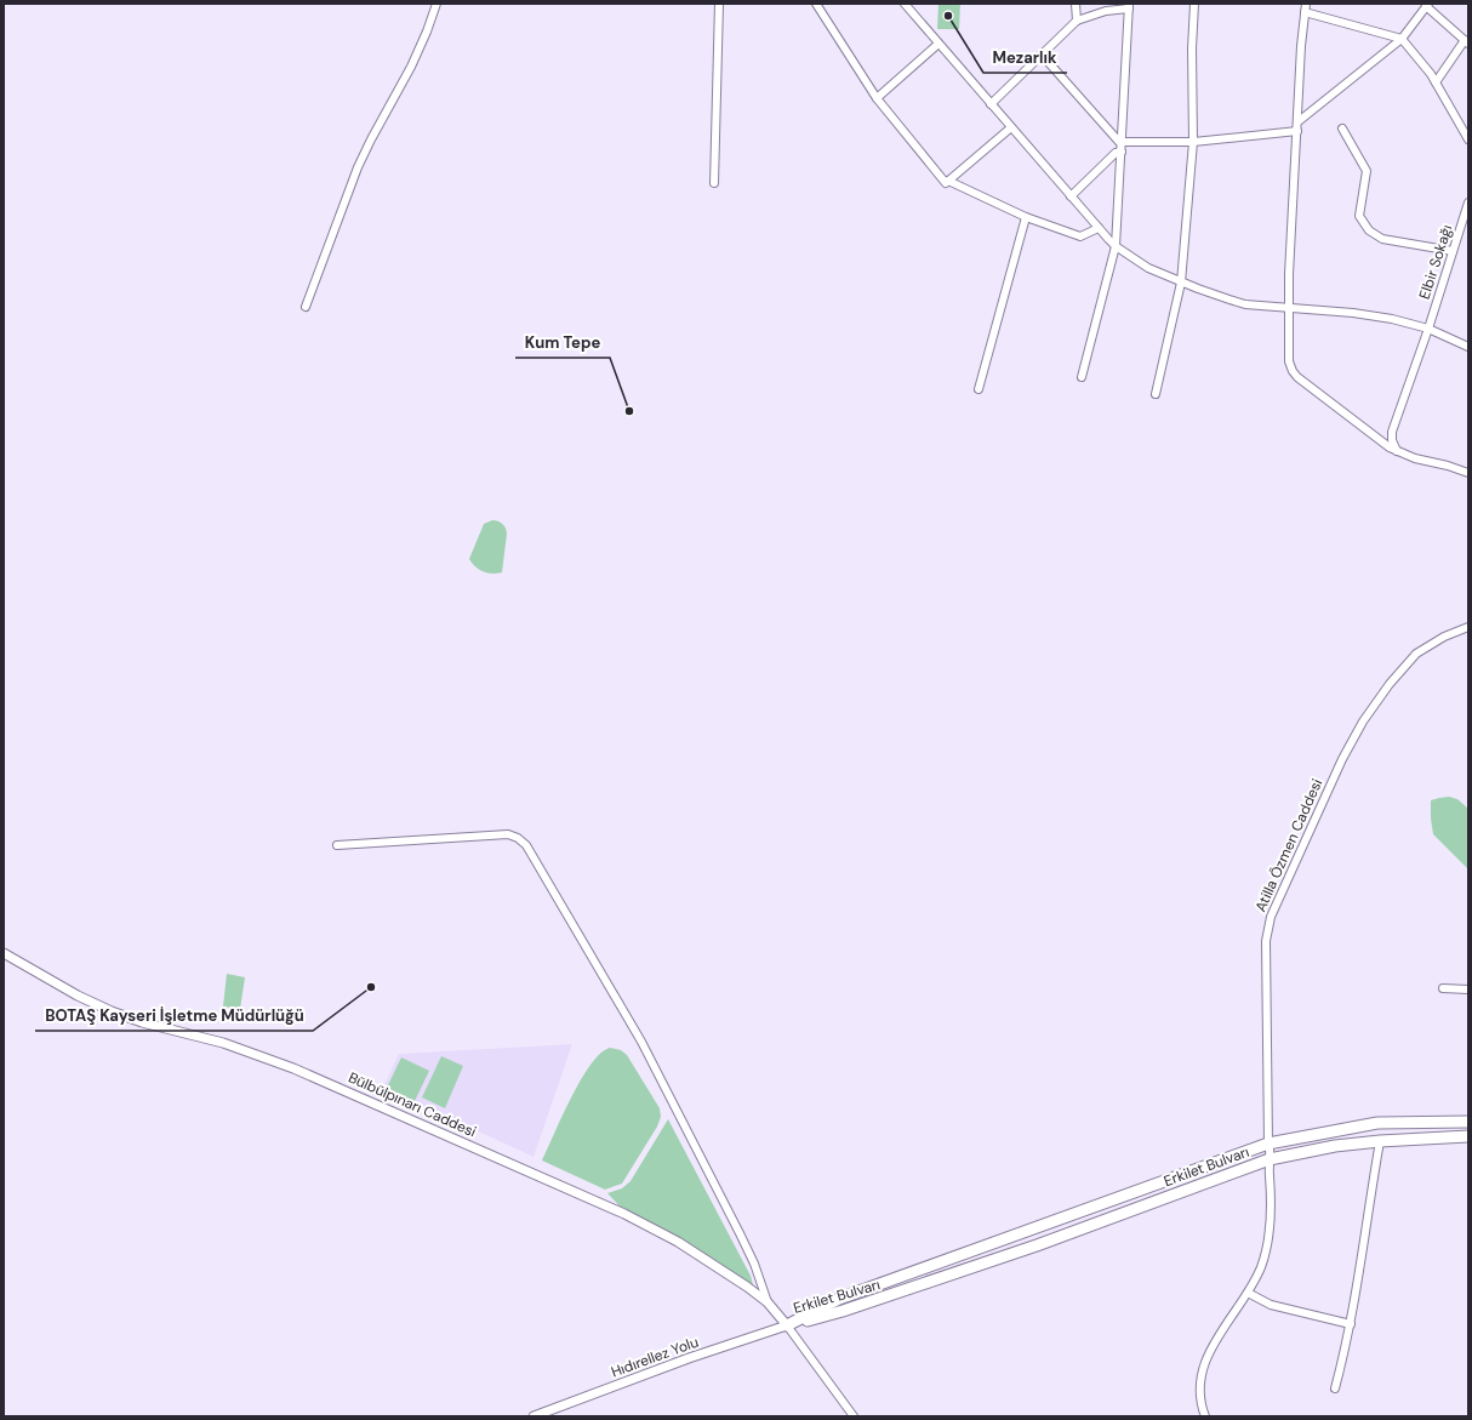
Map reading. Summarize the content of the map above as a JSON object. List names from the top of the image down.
{
  "streets": {
    "main road": ["Erkilet Bulvarı"],
    "street": [
      "Elbir Sokağı",
      "Atilla Özmen Caddesi",
      "Bülbülpınarı Caddesi",
      "Hıdırellez Yolu"
    ]
  },
  "crossings": [
    ["Atilla Özmen Caddesi", "Erkilet Bulvarı"],
    ["Bülbülpınarı Caddesi", "Erkilet Bulvarı"],
    ["Bülbülpınarı Caddesi", "Hıdırellez Yolu"],
    ["Erkilet Bulvarı", "Hıdırellez Yolu"]
  ],
  "places": ["Mezarlık", "Kum Tepe", "BOTAŞ Kayseri İşletme Müdürlüğü"]
}
